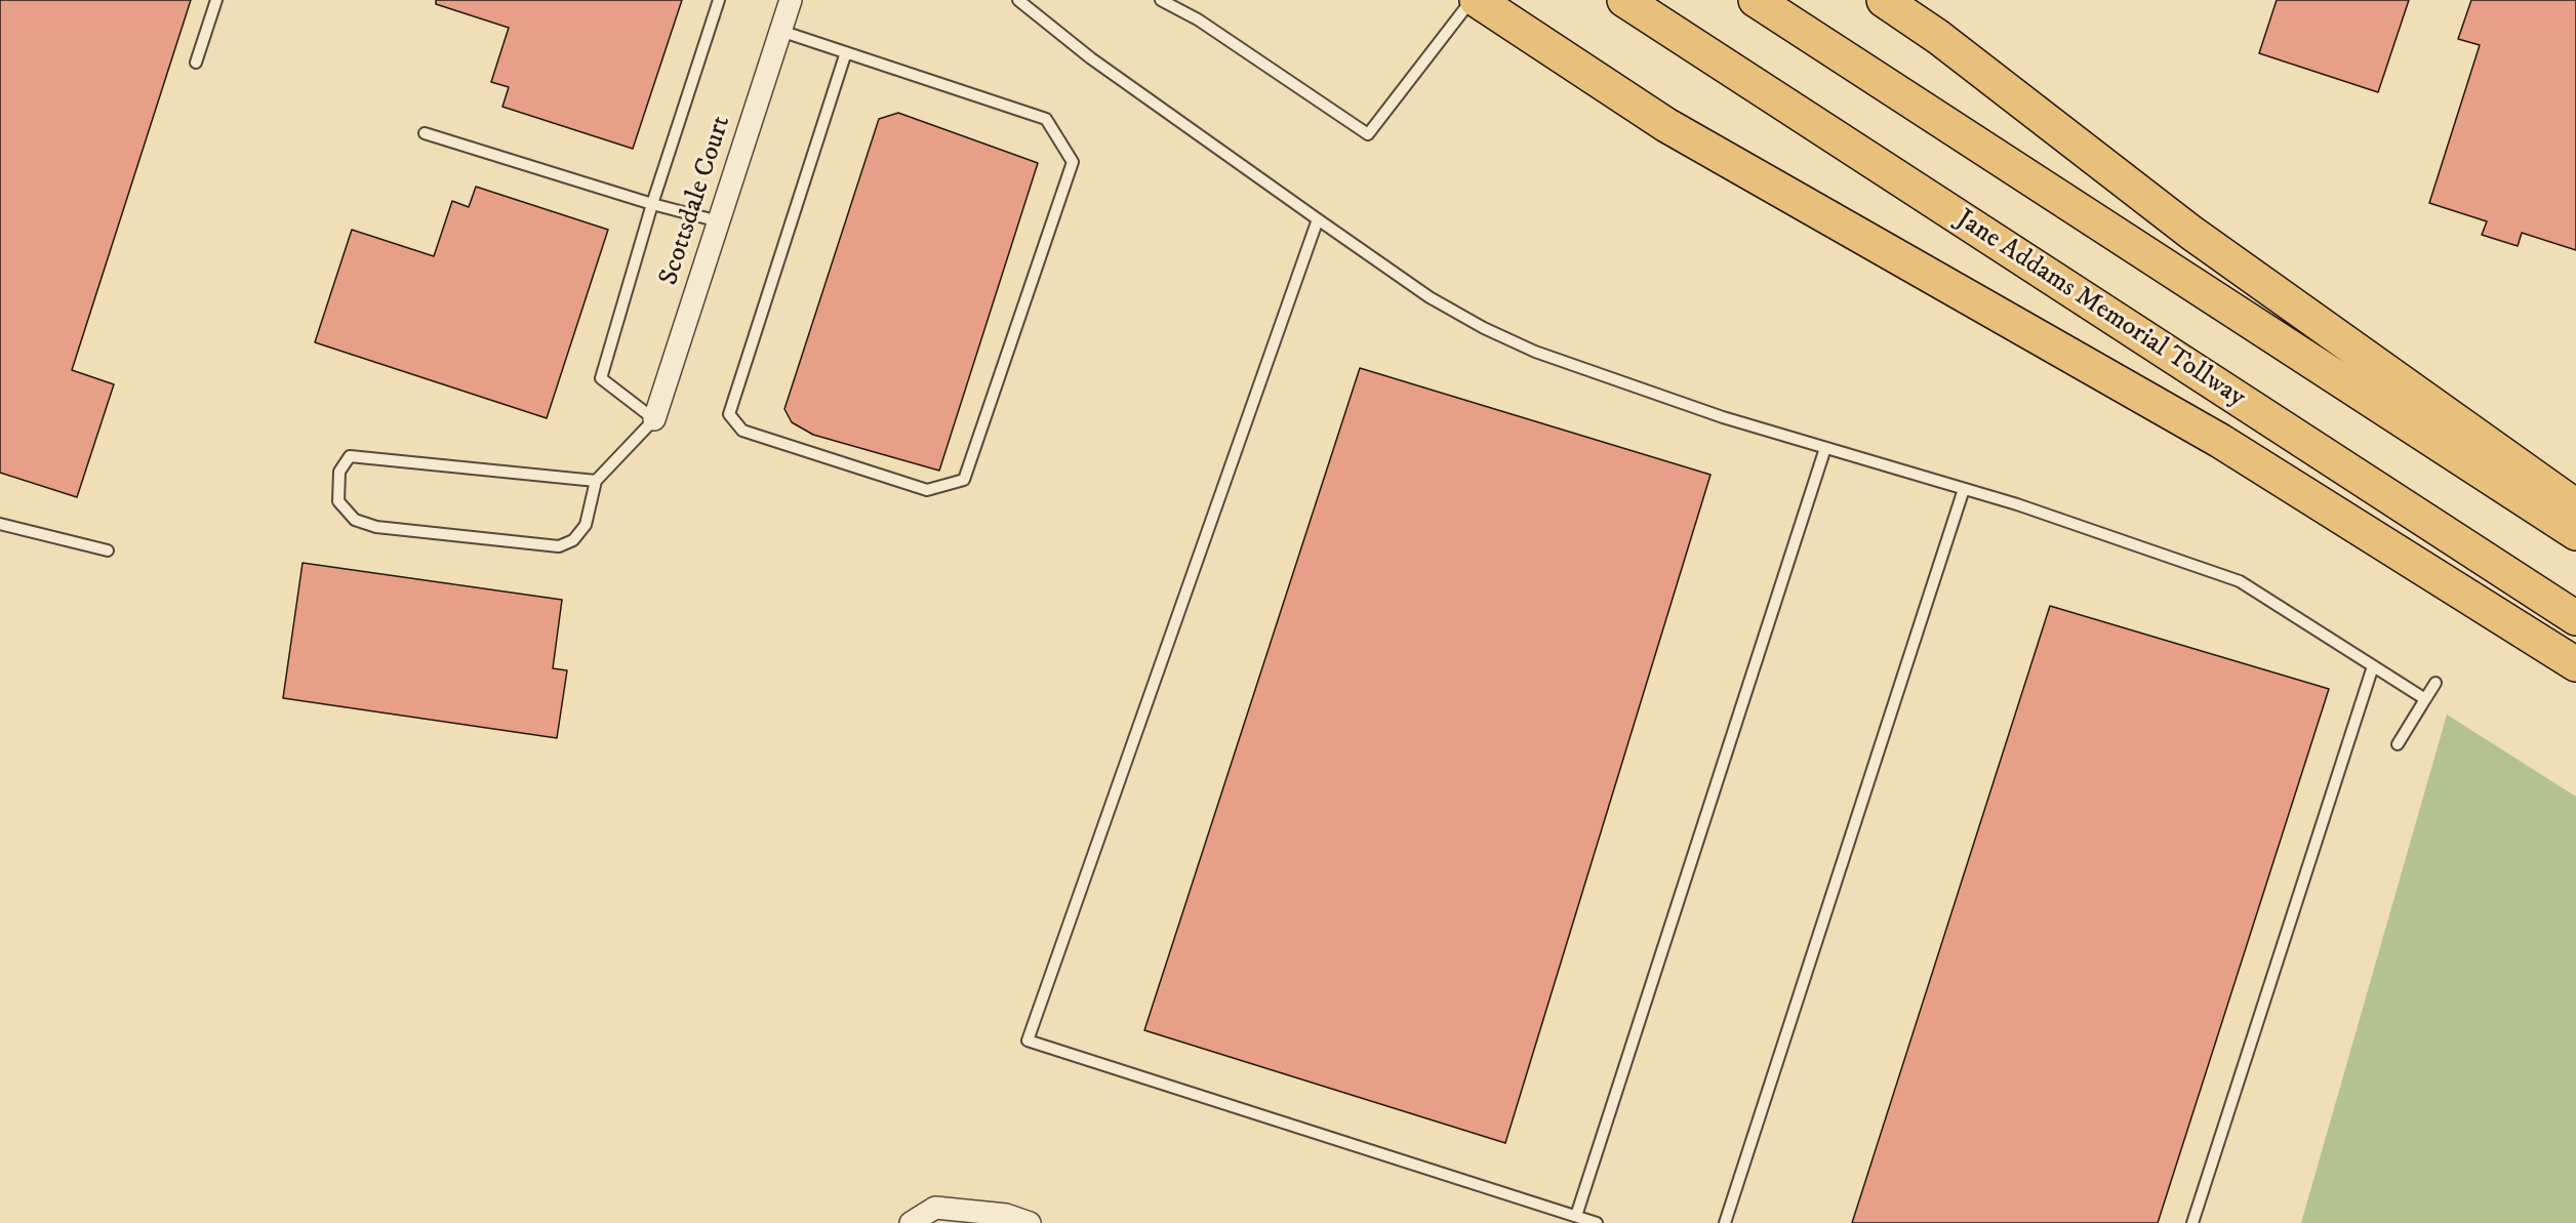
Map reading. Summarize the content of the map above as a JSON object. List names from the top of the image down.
{
  "streets": {
    "highway": ["Jane Addams Memorial Tollway"],
    "street": ["Scottsdale Court"]
  }
}
